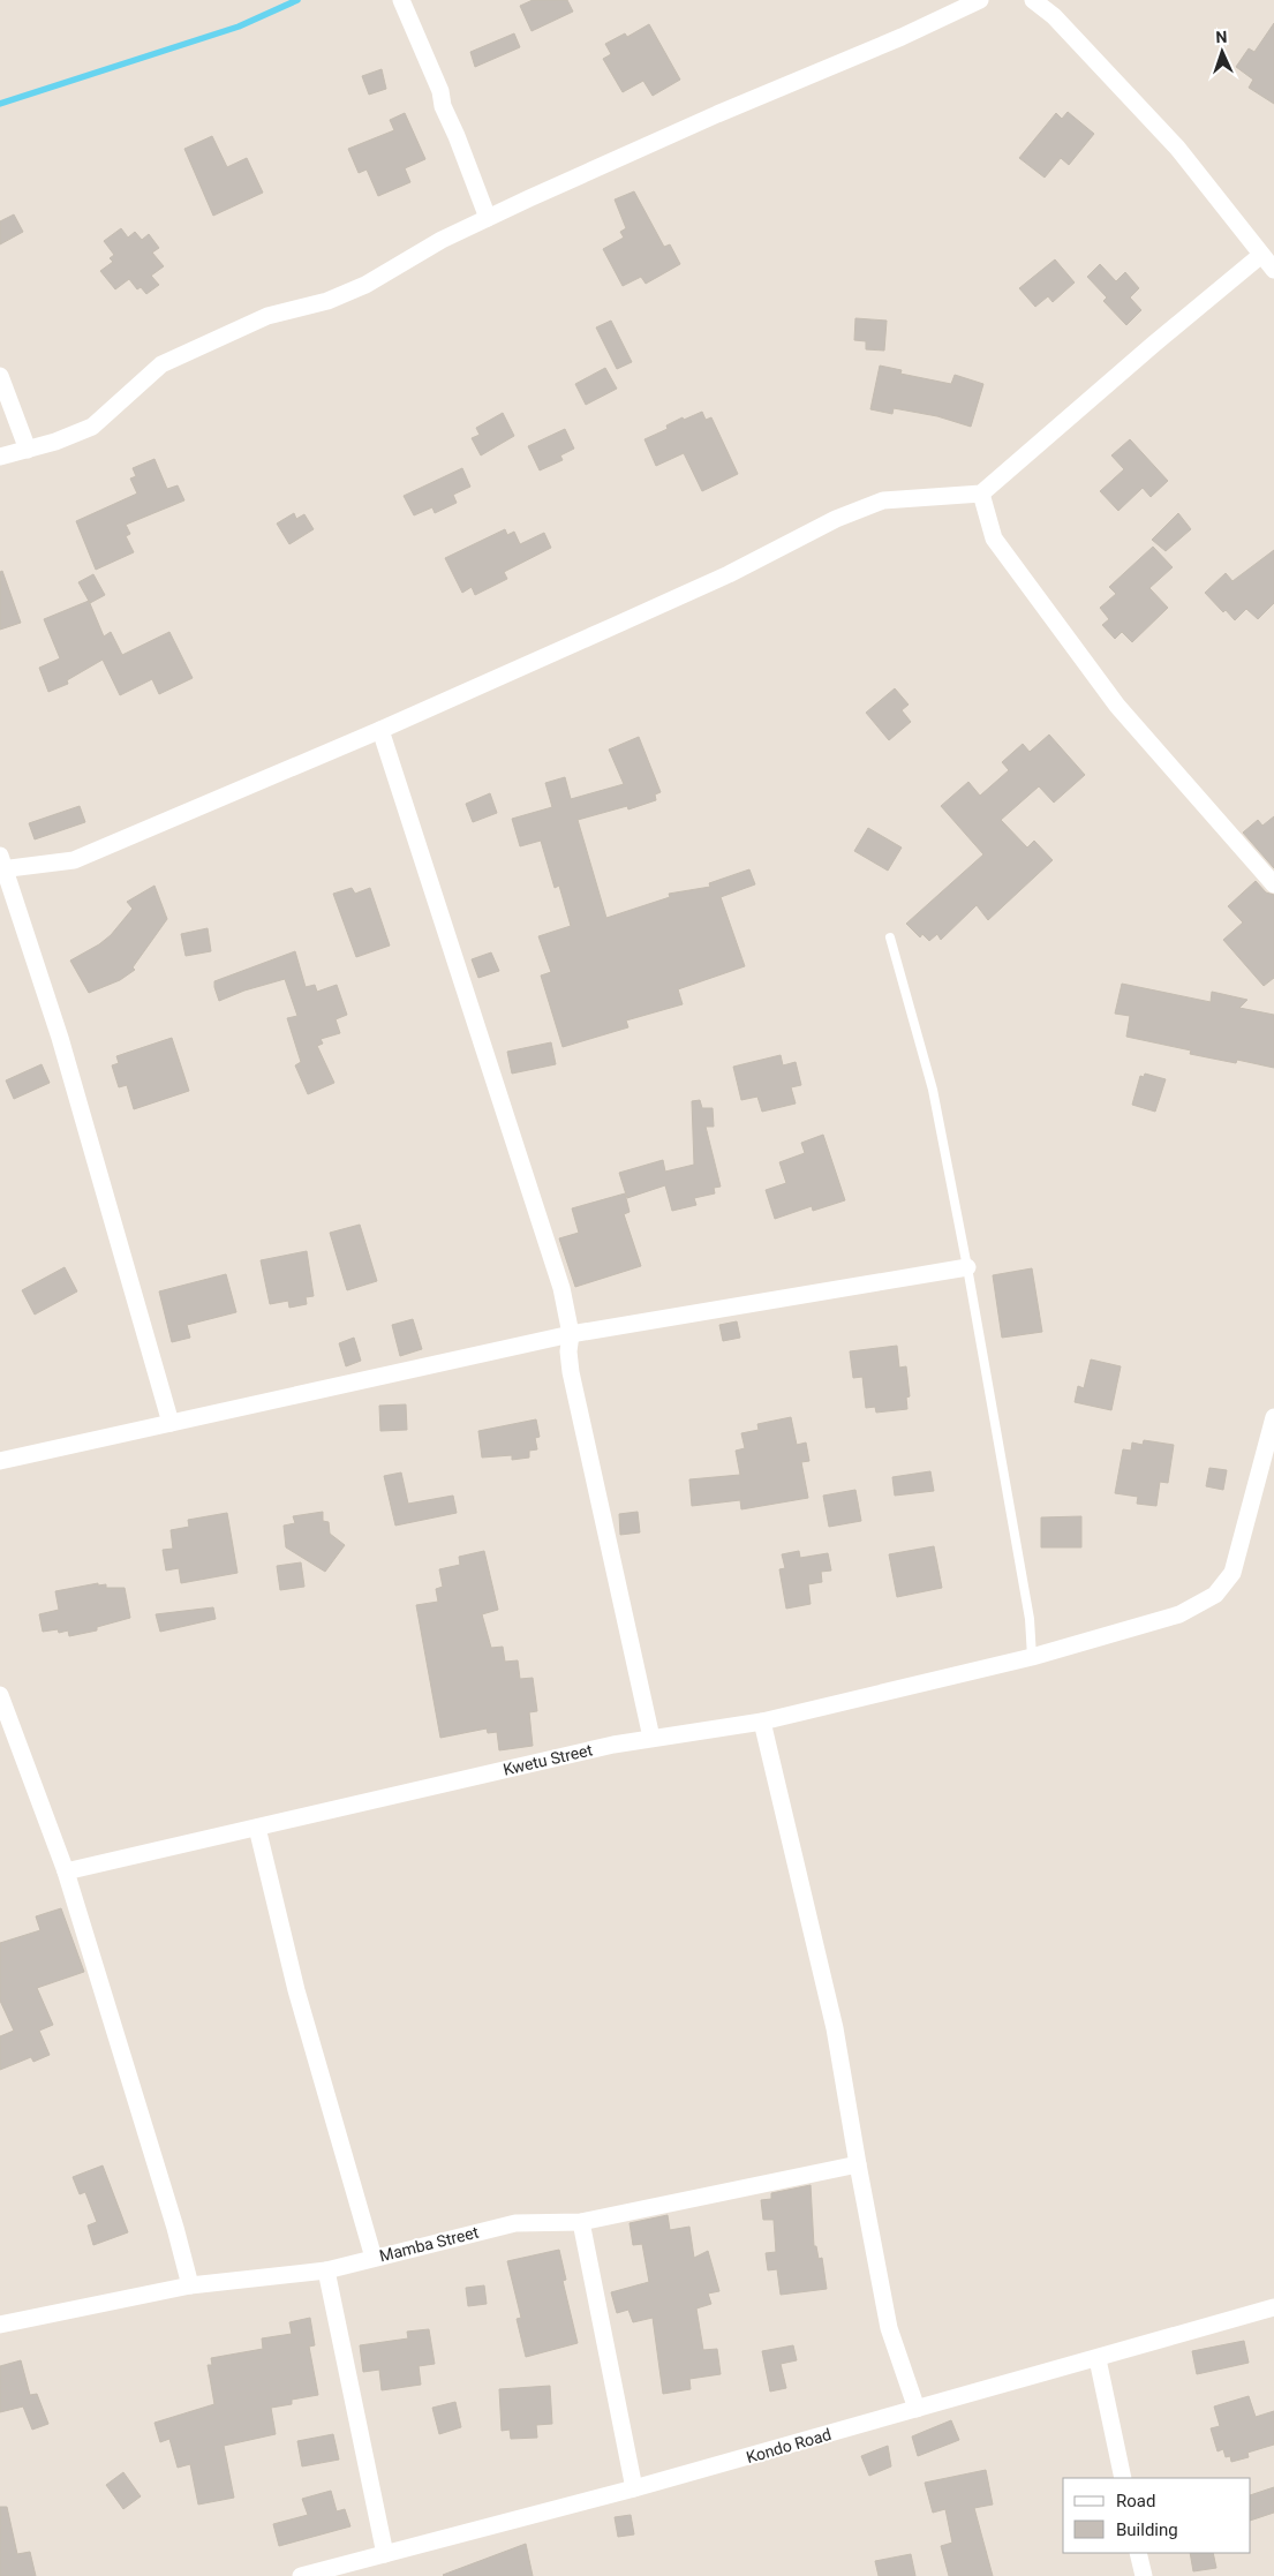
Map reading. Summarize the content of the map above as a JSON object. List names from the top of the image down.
{
  "streets": {
    "street": ["Kwetu Street", "Mamba Street", "Kondo Road"]
  },
  "legend": ["Road", "Building"],
  "north": "top"
}
